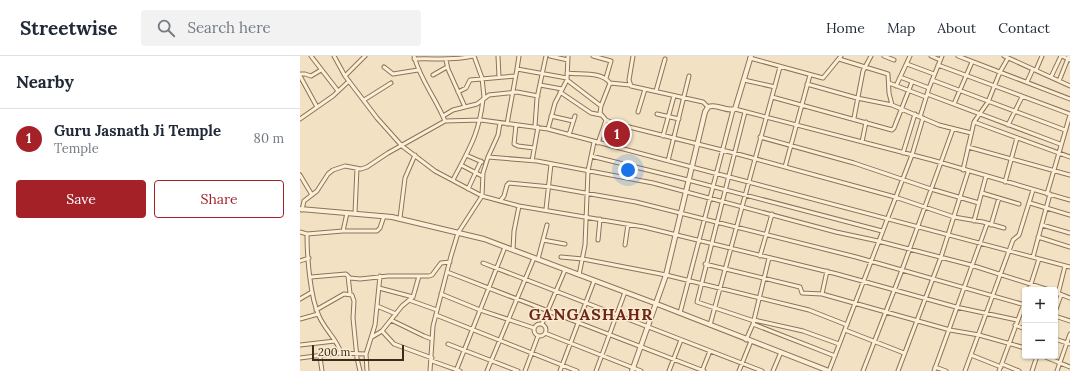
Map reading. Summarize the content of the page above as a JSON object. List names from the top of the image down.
{
  "districts": ["GANGASHAHR"],
  "scale_bar": "200 m",
  "page": {
    "header": "Streetwise",
    "search": "Search here",
    "nav": [
      "Home",
      "Map",
      "About",
      "Contact"
    ],
    "heading": "Nearby",
    "list": [
      {
        "mark": "1",
        "name": "Guru Jasnath Ji Temple",
        "note": "Temple",
        "value": "80 m"
      }
    ],
    "pins": "1",
    "buttons": ["Save", "Share"],
    "map_buttons": ["+", "−"],
    "scale": "200 m"
  }
}
